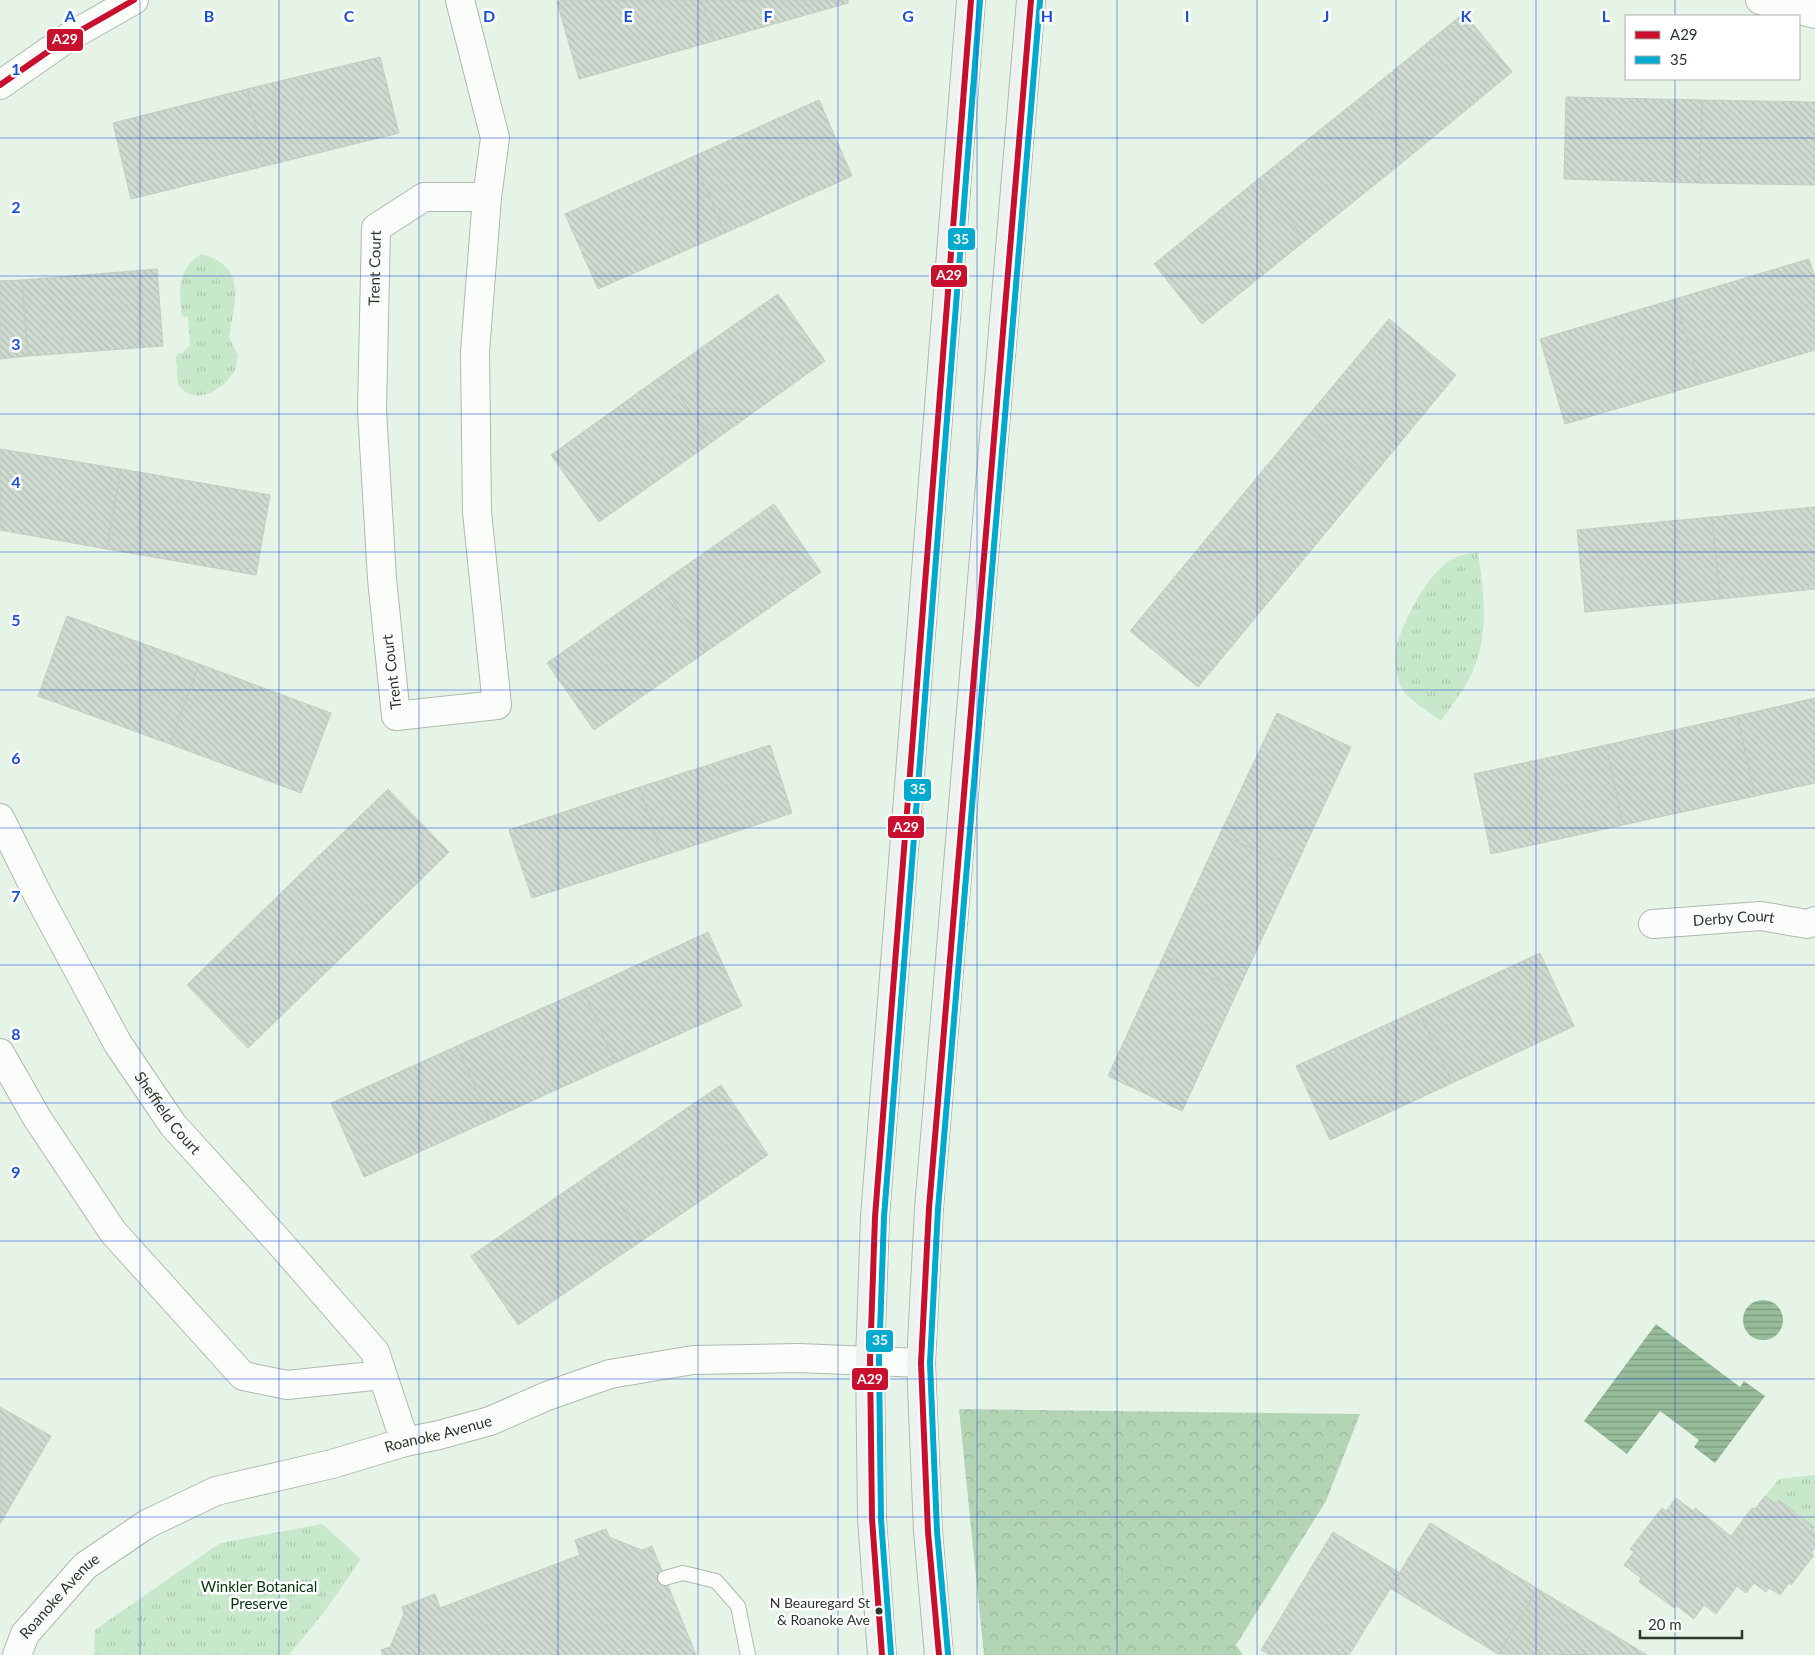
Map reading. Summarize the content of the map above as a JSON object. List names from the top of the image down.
{
  "streets": {
    "street": [
      "Trent Court",
      "Derby Court",
      "Sheffield Court",
      "Roanoke Avenue"
    ]
  },
  "crossings": [
    ["Sheffield Court", "Roanoke Avenue"]
  ],
  "parks": ["Winkler Botanical Preserve"],
  "places": ["N Beauregard St & Roanoke Ave"],
  "lines": ["transit line A29", "transit line 35"],
  "legend": ["A29", "35"],
  "scale_bar": "20 m",
  "grid": {
    "columns": [
      "A",
      "B",
      "C",
      "D",
      "E",
      "F",
      "G",
      "H",
      "I",
      "J",
      "K",
      "L"
    ],
    "rows": [
      "1",
      "2",
      "3",
      "4",
      "5",
      "6",
      "7",
      "8",
      "9"
    ]
  }
}
